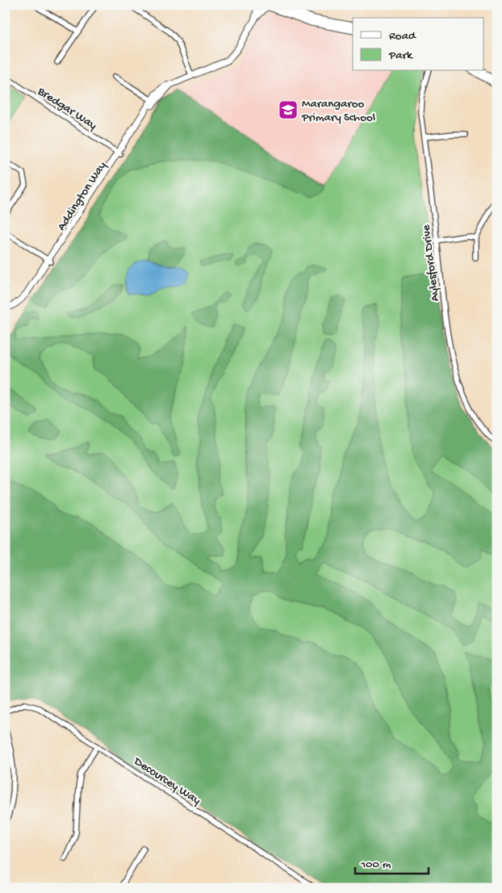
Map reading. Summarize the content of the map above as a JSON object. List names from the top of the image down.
{
  "streets": {
    "street": [
      "Bredgar Way",
      "Addington Way",
      "Aylesford Drive",
      "Decourcey Way"
    ]
  },
  "crossings": [
    ["Bredgar Way", "Addington Way"]
  ],
  "places": {
    "school or university": ["Marangaroo Primary School"]
  },
  "legend": ["Road", "Park"],
  "scale_bar": "100 m"
}
